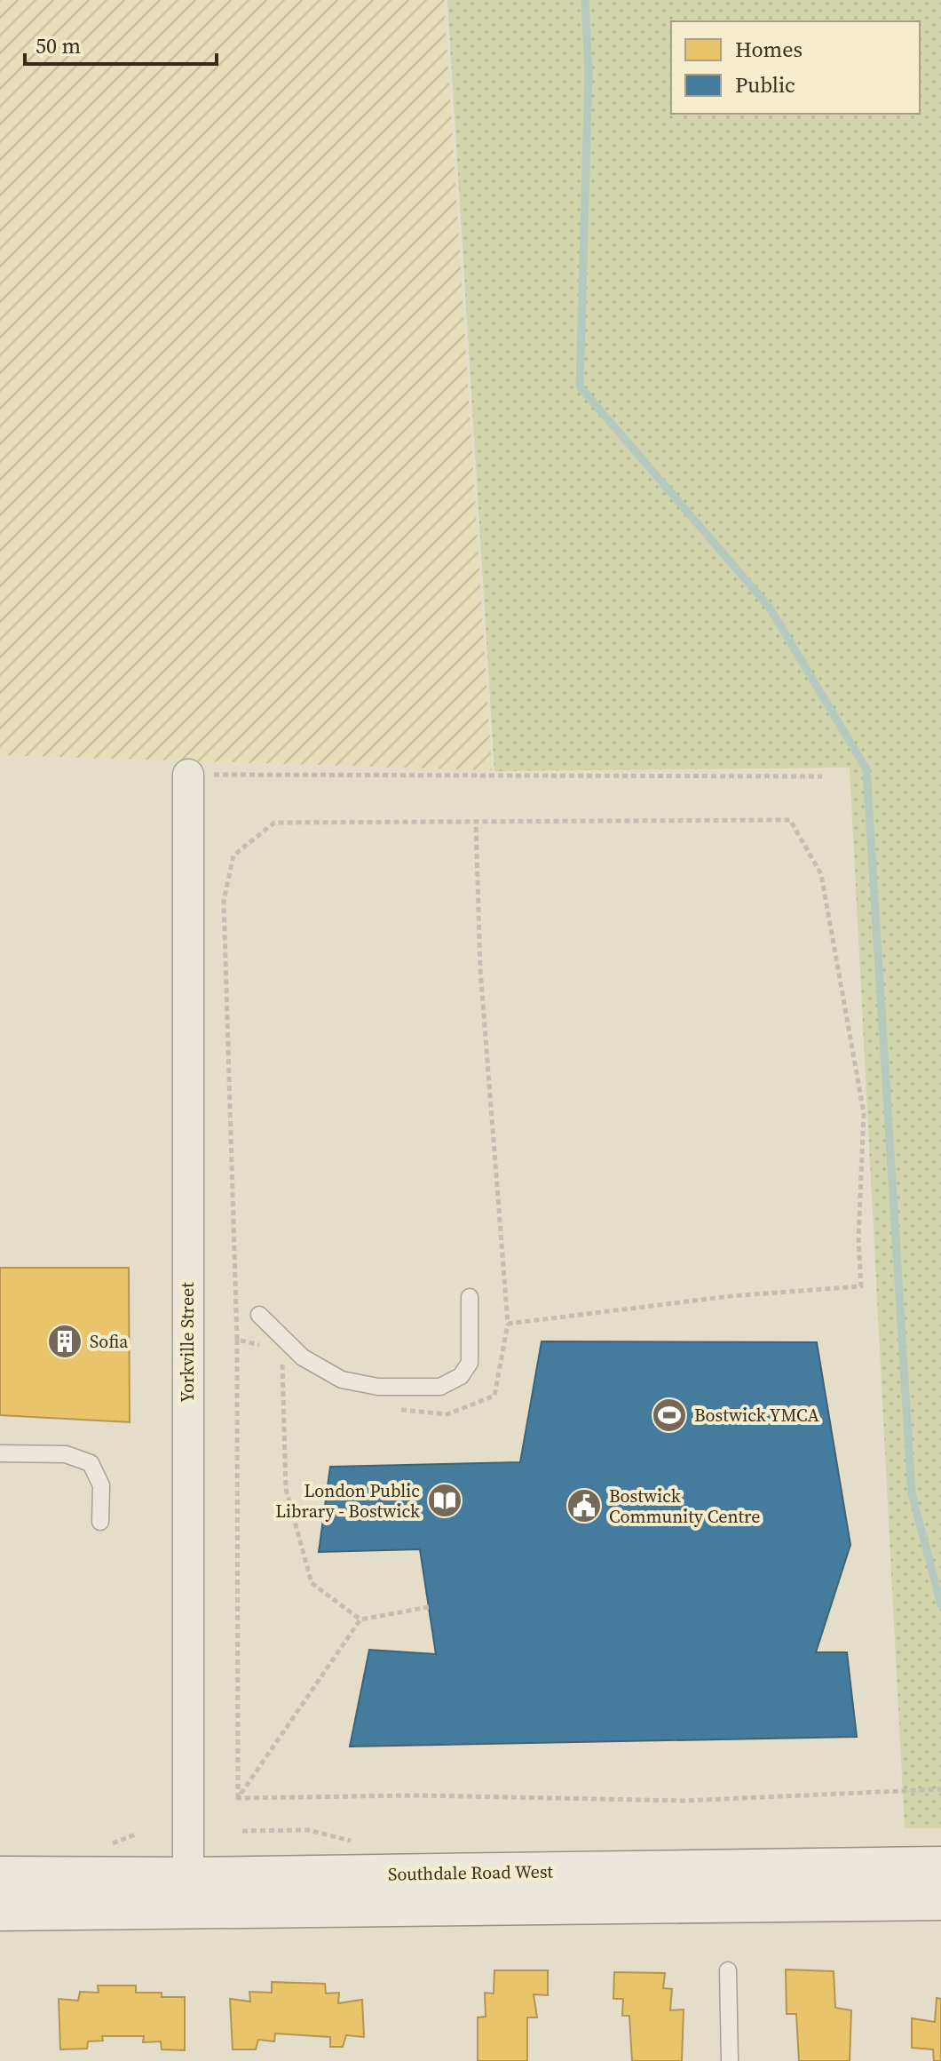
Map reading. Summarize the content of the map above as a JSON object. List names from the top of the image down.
{
  "streets": {
    "main road": ["Southdale Road West"],
    "street": ["Yorkville Street"]
  },
  "crossings": [
    ["Yorkville Street", "Southdale Road West"]
  ],
  "places": {
    "building": ["Sofia"],
    "sports": ["Bostwick YMCA"],
    "library": ["London Public Library - Bostwick"],
    "public building": ["Bostwick Community Centre"]
  },
  "legend": ["Homes", "Public"],
  "scale_bar": "50 m"
}
